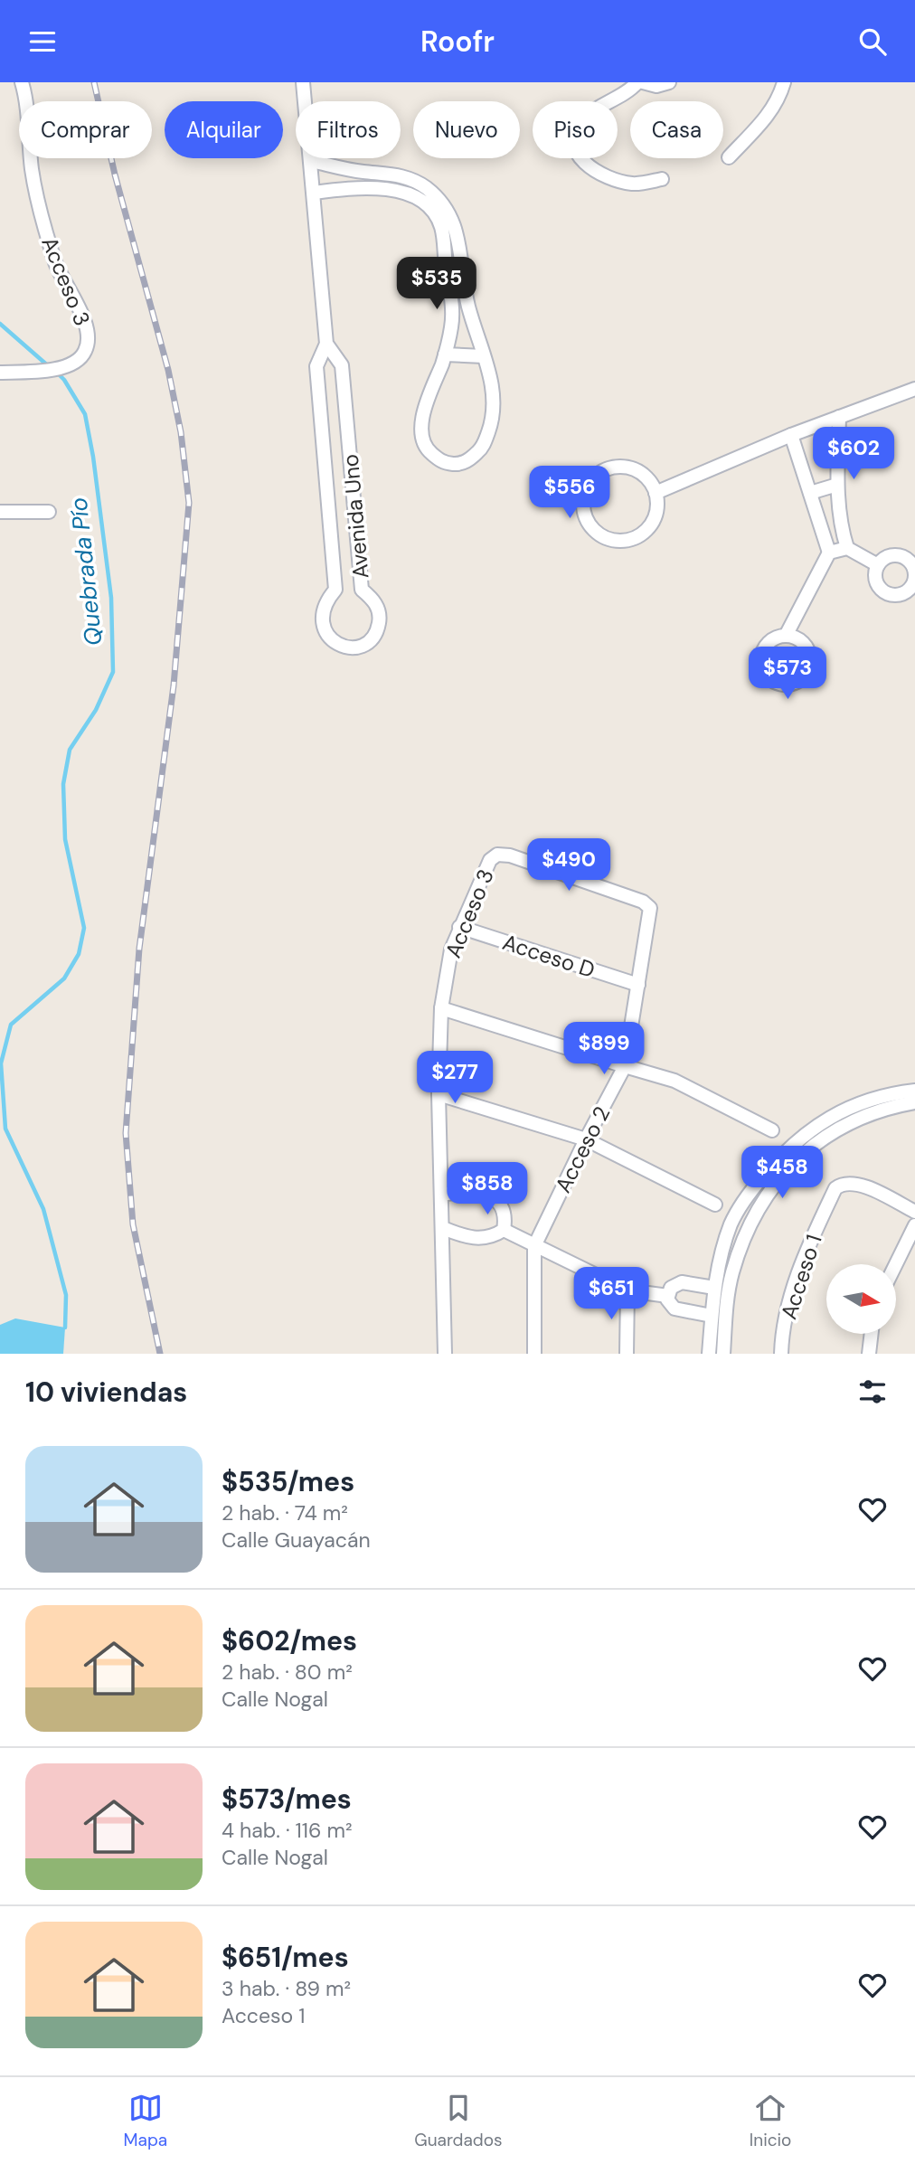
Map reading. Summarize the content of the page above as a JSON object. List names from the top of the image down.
{
  "streets": {
    "street": [
      "Acceso 3",
      "Avenida Uno",
      "Acceso D",
      "Acceso 2",
      "Acceso 1"
    ]
  },
  "crossings": [
    ["Acceso 3", "Acceso D"],
    ["Acceso 3", "Acceso 2"],
    ["Acceso D", "Acceso 2"]
  ],
  "water": ["Quebrada Pío"],
  "north": "right",
  "page": {
    "header": "Roofr",
    "chip": [
      "Comprar",
      "Alquilar",
      "Filtros",
      "Nuevo",
      "Piso",
      "Casa"
    ],
    "price": [
      "$535",
      "$602",
      "$556",
      "$573",
      "$490",
      "$899",
      "$277",
      "$458",
      "$858",
      "$651"
    ],
    "heading": "10 viviendas",
    "list": [
      {
        "name": "$535/mes",
        "note": "2 hab. · 74 m² · Calle Guayacán"
      },
      {
        "name": "$602/mes",
        "note": "2 hab. · 80 m² · Calle Nogal"
      },
      {
        "name": "$573/mes",
        "note": "4 hab. · 116 m² · Calle Nogal"
      },
      {
        "name": "$651/mes",
        "note": "3 hab. · 89 m² · Acceso 1"
      }
    ],
    "tabs": ["Mapa", "Guardados", "Inicio"]
  }
}
